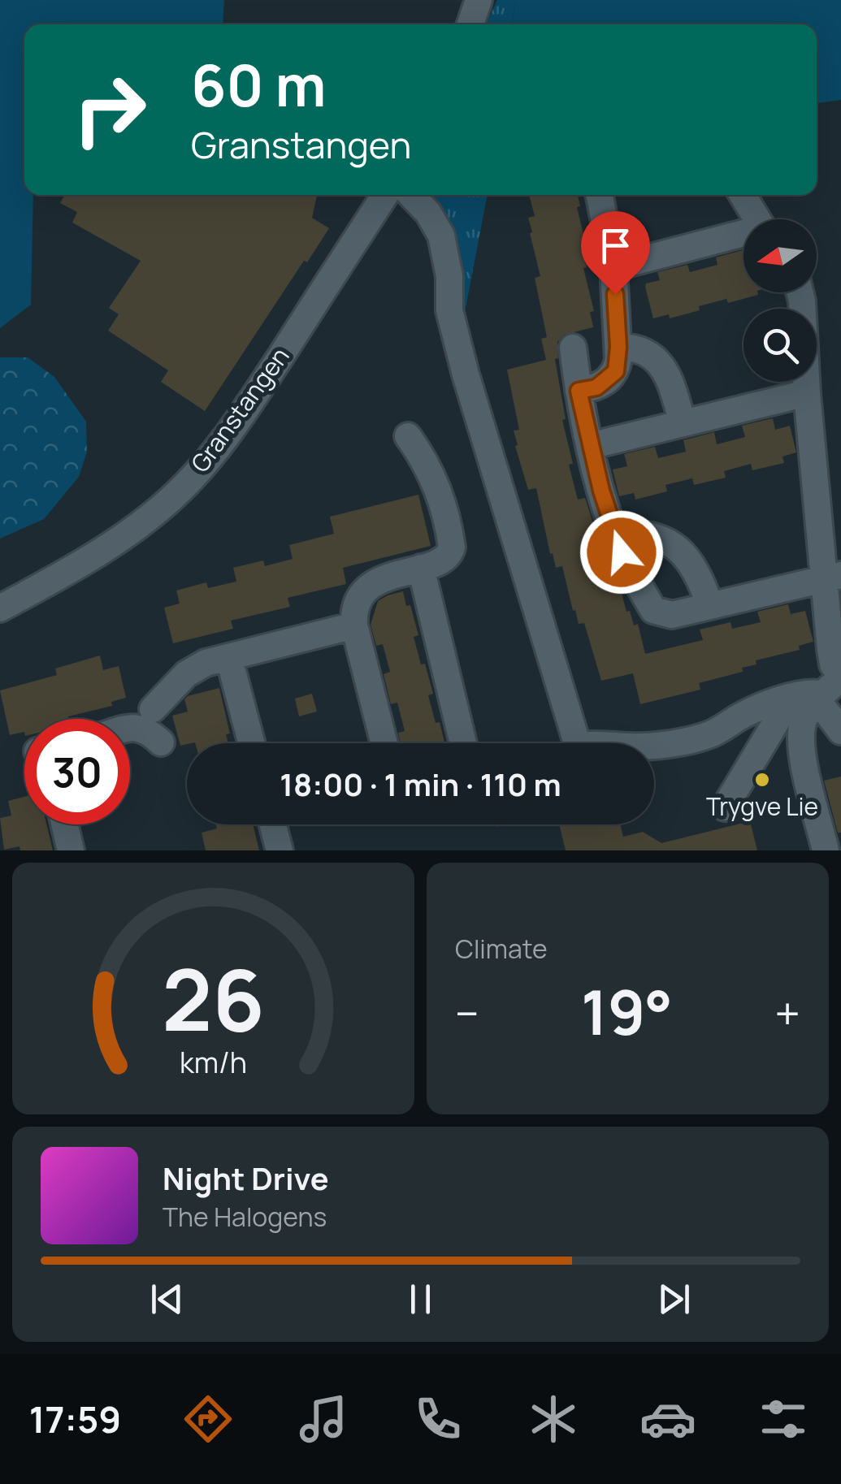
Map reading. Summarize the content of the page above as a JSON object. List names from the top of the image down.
{
  "streets": {
    "street": ["Granstangen"]
  },
  "places": ["Trygve Lie"],
  "north": "left",
  "page": {
    "turn": ["60 m", "Granstangen"],
    "limit": "30",
    "trip": "18:00 · 1 min · 110 m",
    "tile": "Climate",
    "heat": ["−", "19°", "+"],
    "song": ["Night Drive", "The Halogens"],
    "tabs": "17:59",
    "gauge": ["26", "km/h"]
  }
}
